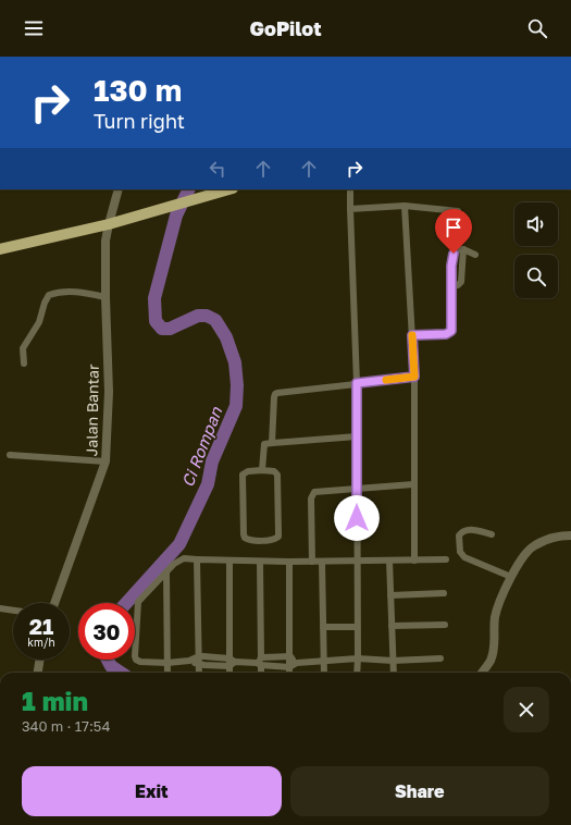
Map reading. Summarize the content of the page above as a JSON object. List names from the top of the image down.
{
  "streets": {
    "street": ["Jalan Bantar"]
  },
  "water": ["Ci Rompan"],
  "page": {
    "header": "GoPilot",
    "turn": ["130 m", "Turn right"],
    "speed": "21 km/h",
    "limit": "30",
    "heading": ["1 min", "340 m · 17:54"],
    "buttons": ["Exit", "Share"]
  }
}
